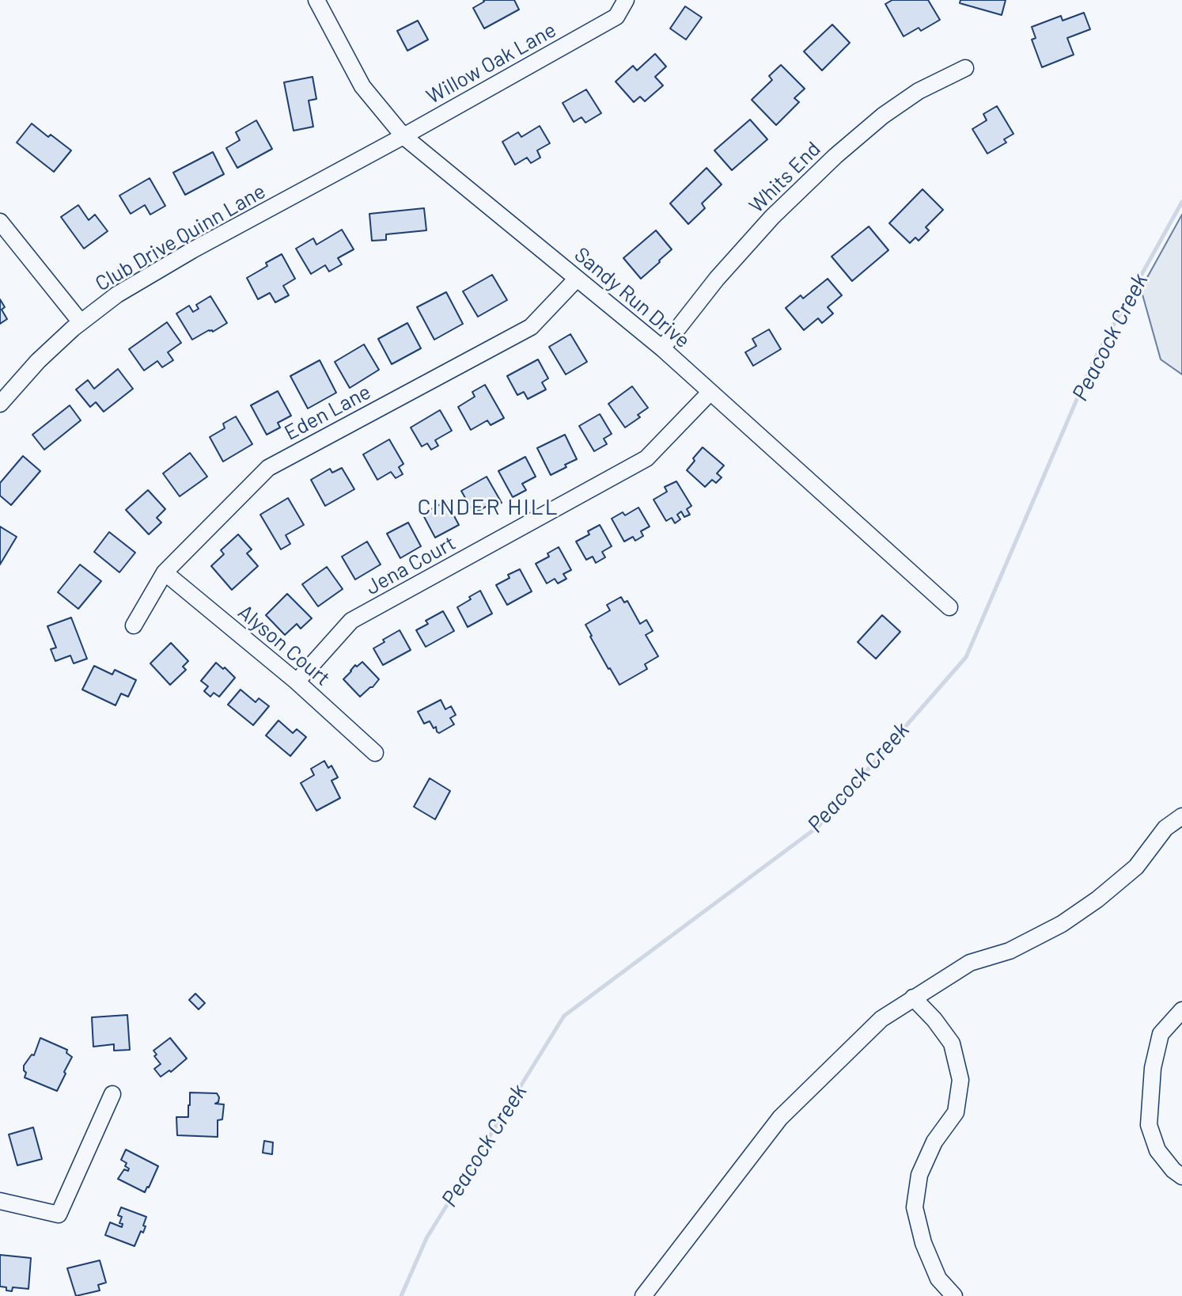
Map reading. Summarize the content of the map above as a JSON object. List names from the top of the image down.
{
  "streets": {
    "street": [
      "Willow Oak Lane",
      "Whits End",
      "Club Drive Quinn Lane",
      "Sandy Run Drive",
      "Eden Lane",
      "Jena Court",
      "Alyson Court"
    ]
  },
  "crossings": [
    ["Willow Oak Lane", "Club Drive Quinn Lane"],
    ["Willow Oak Lane", "Sandy Run Drive"],
    ["Whits End", "Sandy Run Drive"],
    ["Club Drive Quinn Lane", "Sandy Run Drive"],
    ["Sandy Run Drive", "Eden Lane"],
    ["Sandy Run Drive", "Jena Court"],
    ["Eden Lane", "Alyson Court"],
    ["Jena Court", "Alyson Court"]
  ],
  "districts": ["CINDER HILL"],
  "water": ["Peacock Creek"]
}
